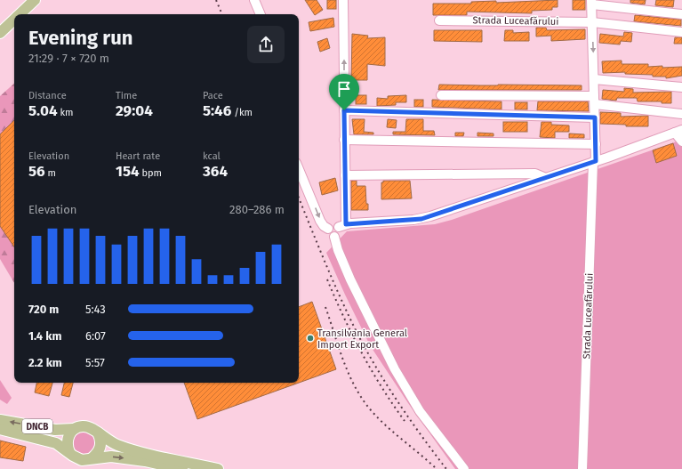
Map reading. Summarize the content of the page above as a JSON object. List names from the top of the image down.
{
  "streets": {
    "main road": ["DNCB"],
    "street": ["Strada Luceafărului"]
  },
  "places": ["Transilvania General Import Export"],
  "page": {
    "heading": ["Evening run", "21:29 · 7 × 720 m"],
    "stats": [
      ["Distance", "5.04 km"],
      ["Time", "29:04"],
      ["Pace", "5:46 /km"],
      ["Elevation", "56 m"],
      ["Heart rate", "154 bpm"],
      ["kcal", "364"]
    ],
    "chart": ["Elevation", "280–286 m"],
    "list": [
      {
        "name": "720 m",
        "note": "5:43"
      },
      {
        "name": "1.4 km",
        "note": "6:07"
      },
      {
        "name": "2.2 km",
        "note": "5:57"
      }
    ]
  }
}
